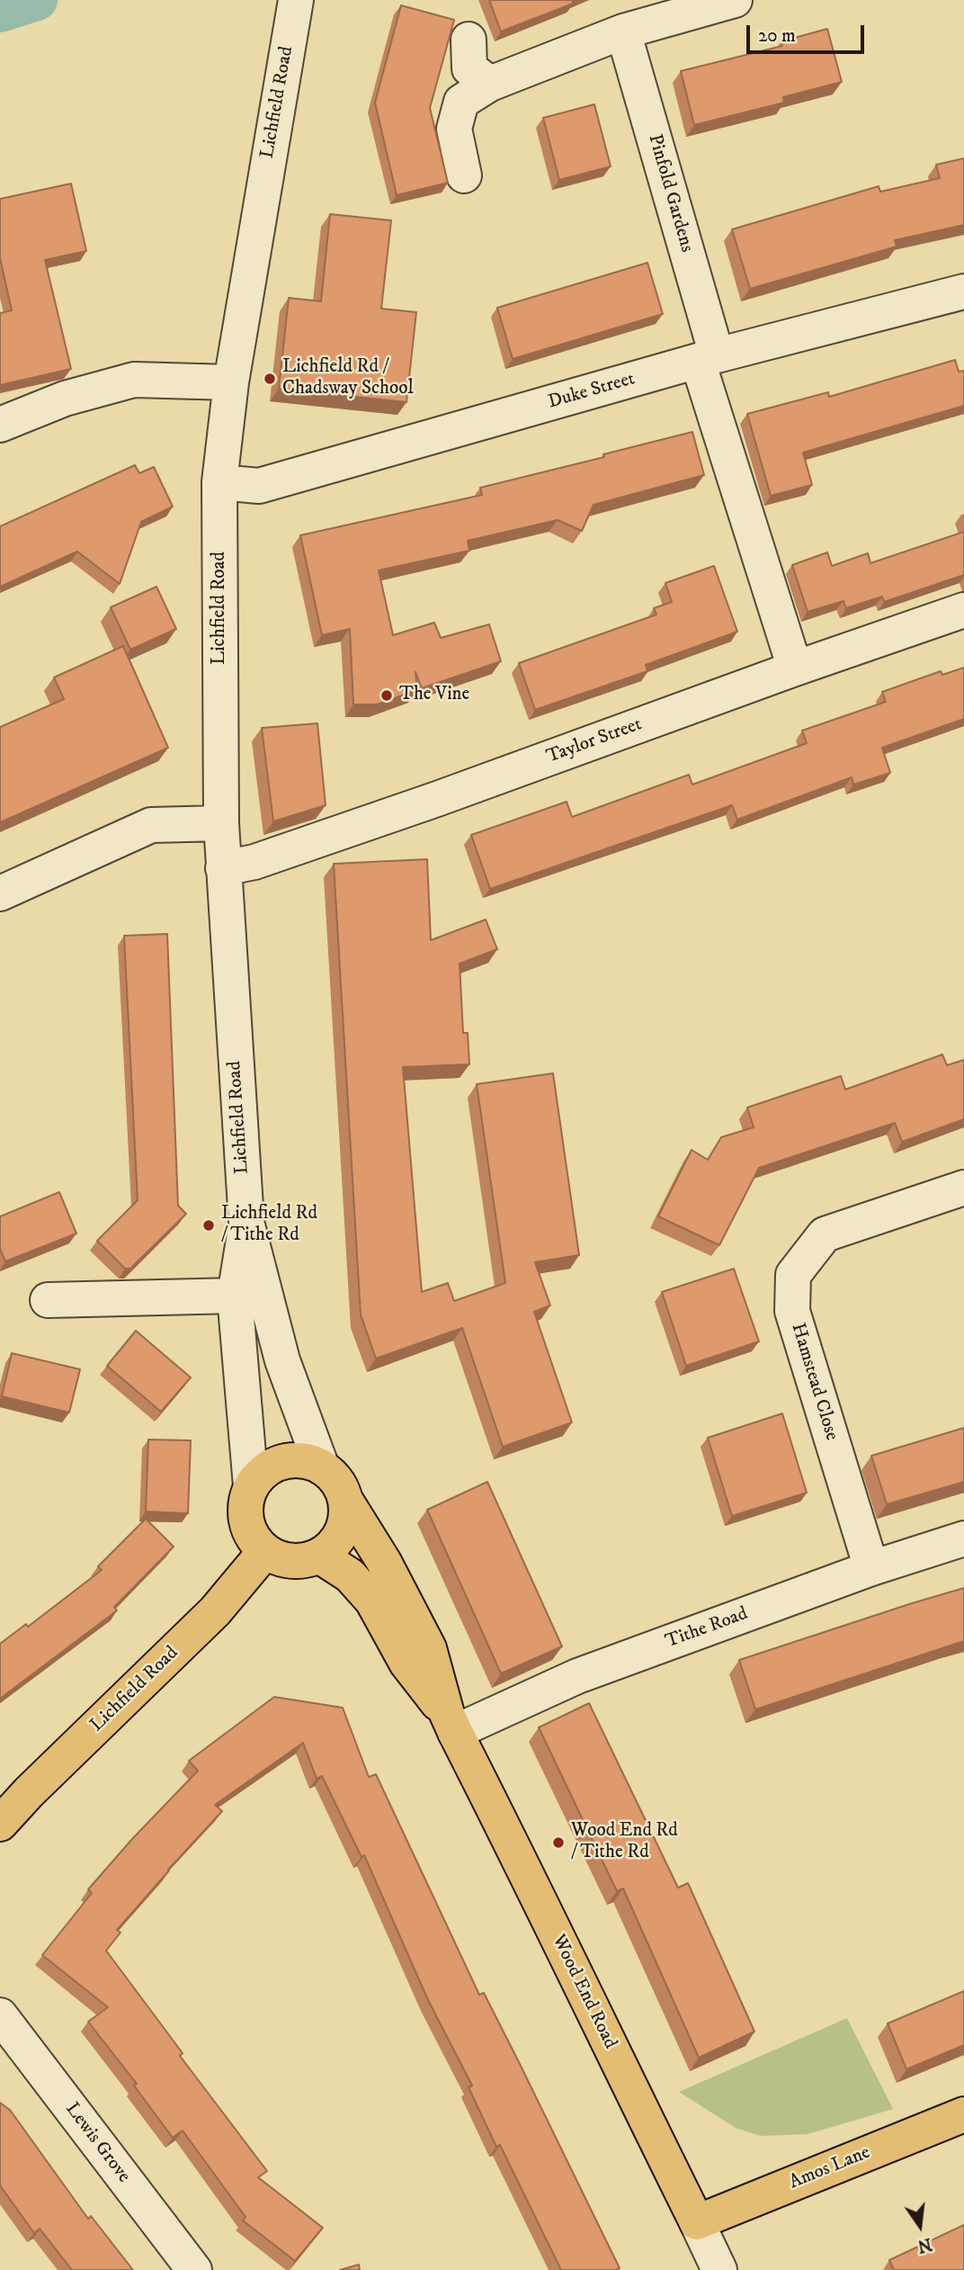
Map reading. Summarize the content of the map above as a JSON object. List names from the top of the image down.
{
  "streets": {
    "main road": ["Lichfield Road", "Wood End Road", "Amos Lane"],
    "street": [
      "Pinfold Gardens",
      "Duke Street",
      "Taylor Street",
      "Hamstead Close",
      "Tithe Road",
      "Lewis Grove"
    ]
  },
  "crossings": [
    ["Lichfield Road", "Duke Street"],
    ["Lichfield Road", "Taylor Street"],
    ["Lichfield Road", "Wood End Road"],
    ["Pinfold Gardens", "Duke Street"],
    ["Pinfold Gardens", "Taylor Street"],
    ["Hamstead Close", "Tithe Road"],
    ["Tithe Road", "Wood End Road"],
    ["Wood End Road", "Amos Lane"]
  ],
  "places": [
    "Lichfield Rd / Chadsway School",
    "The Vine",
    "Lichfield Rd / Tithe Rd",
    "Wood End Rd / Tithe Rd"
  ],
  "scale_bar": "20 m",
  "north": "bottom"
}
